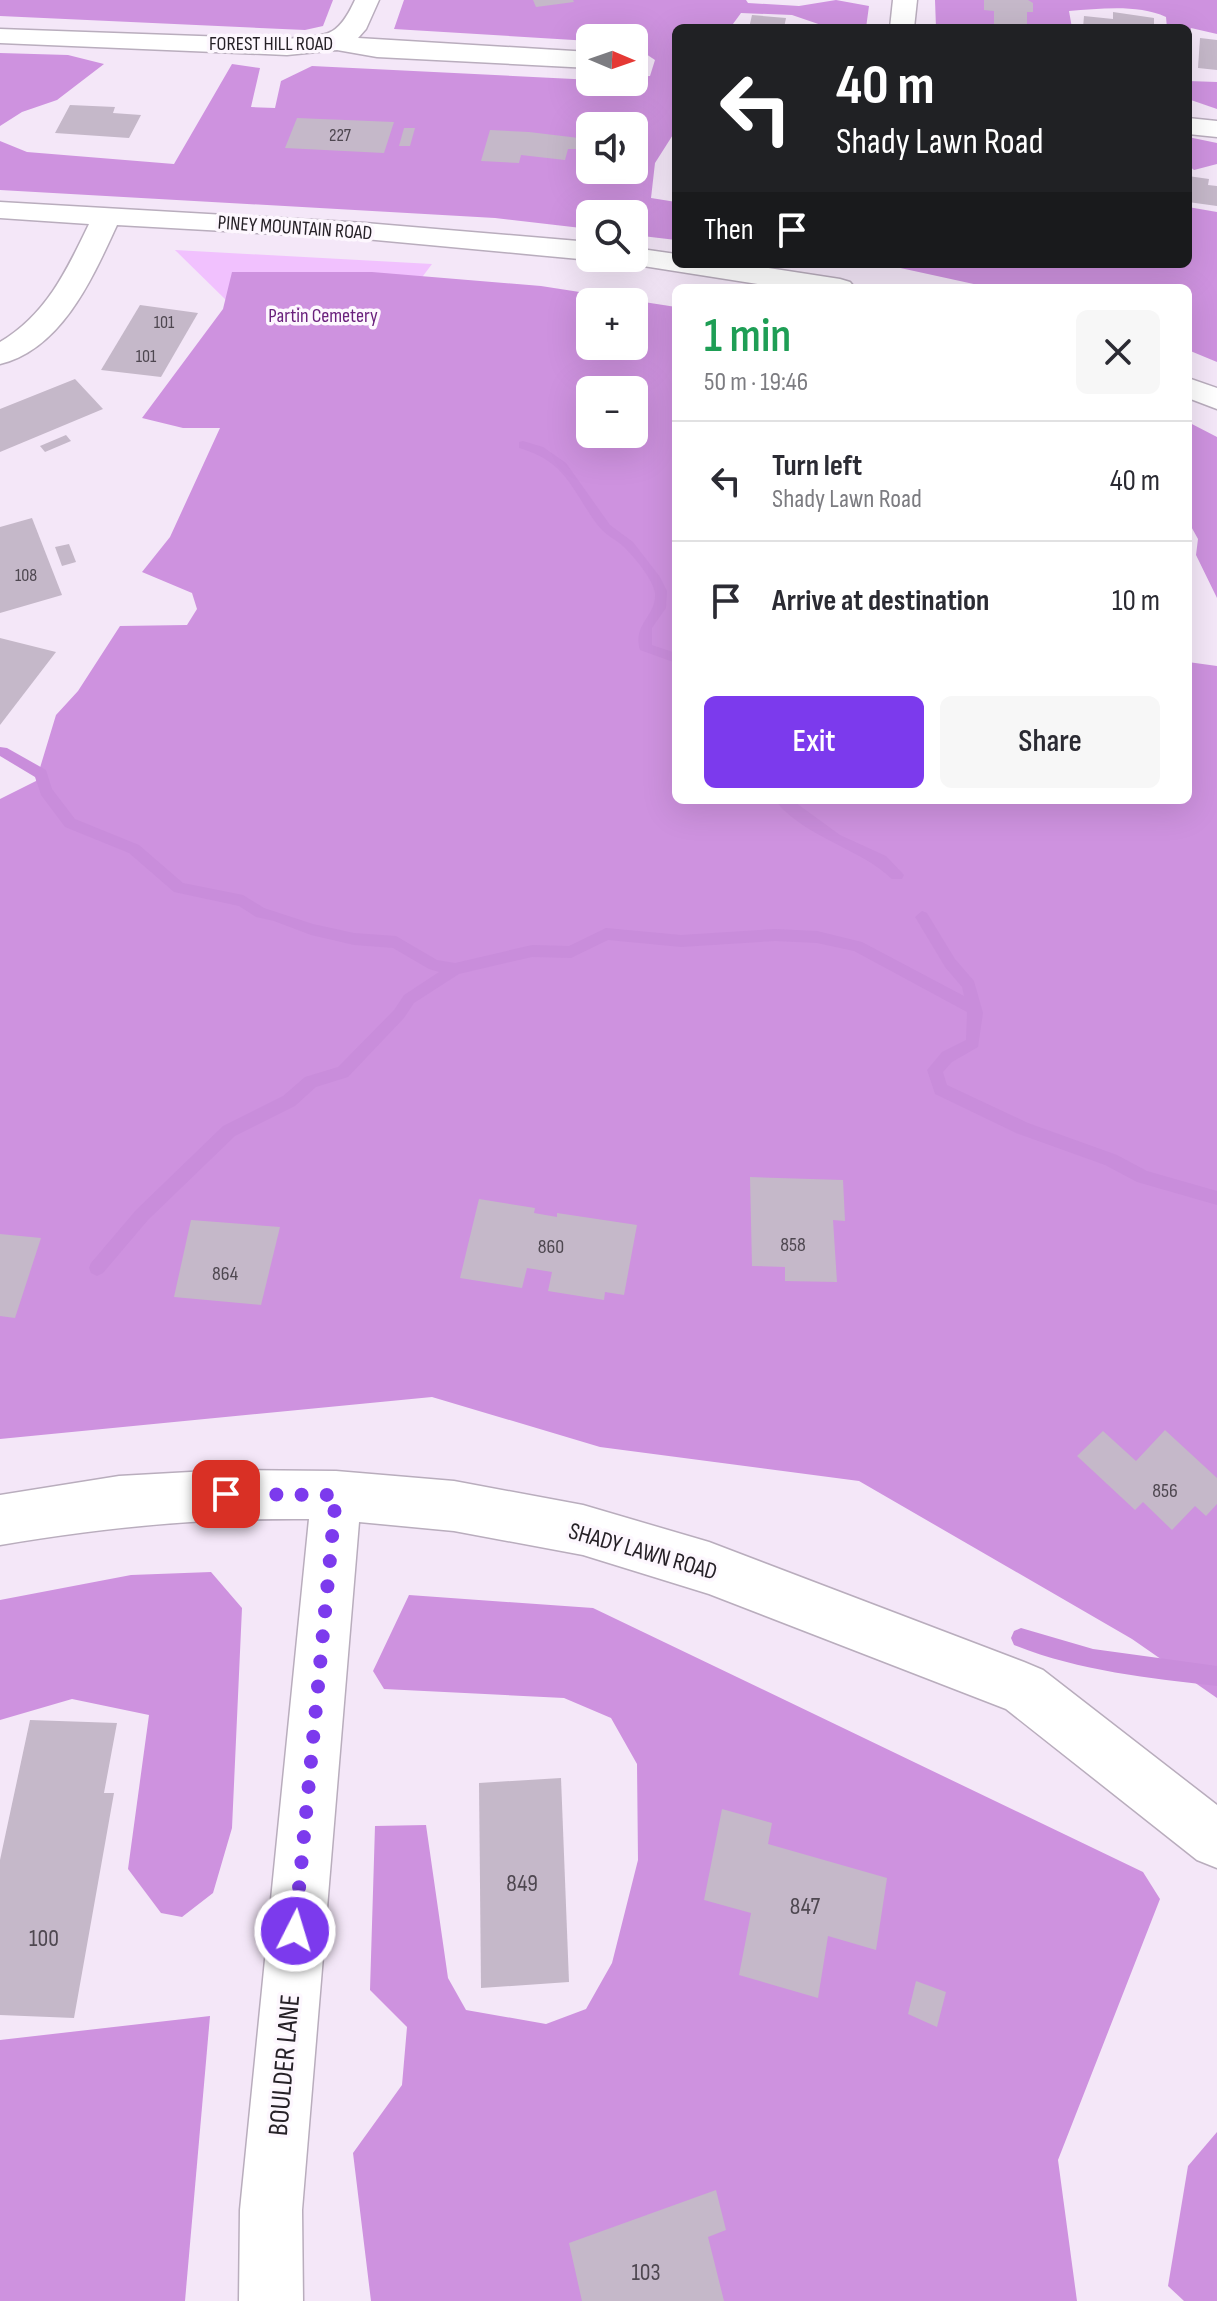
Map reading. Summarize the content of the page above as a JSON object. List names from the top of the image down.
{
  "streets": {
    "street": [
      "FOREST HILL ROAD",
      "PINEY MOUNTAIN ROAD",
      "SHADY LAWN ROAD",
      "BOULDER LANE"
    ]
  },
  "crossings": [
    ["SHADY LAWN ROAD", "BOULDER LANE"]
  ],
  "parks": ["Partin Cemetery"],
  "house_numbers": [
    "227",
    "101",
    "101",
    "108",
    "858",
    "860",
    "864",
    "856",
    "849",
    "847",
    "100",
    "103"
  ],
  "north": "right",
  "page": {
    "map_buttons": ["+", "−"],
    "turn": ["40 m", "Shady Lawn Road"],
    "then": "Then",
    "heading": ["1 min", "50 m · 19:46"],
    "list": [
      {
        "name": "Turn left",
        "note": "Shady Lawn Road",
        "value": "40 m"
      },
      {
        "name": "Arrive at destination",
        "value": "10 m"
      }
    ],
    "buttons": ["Exit", "Share"]
  }
}
